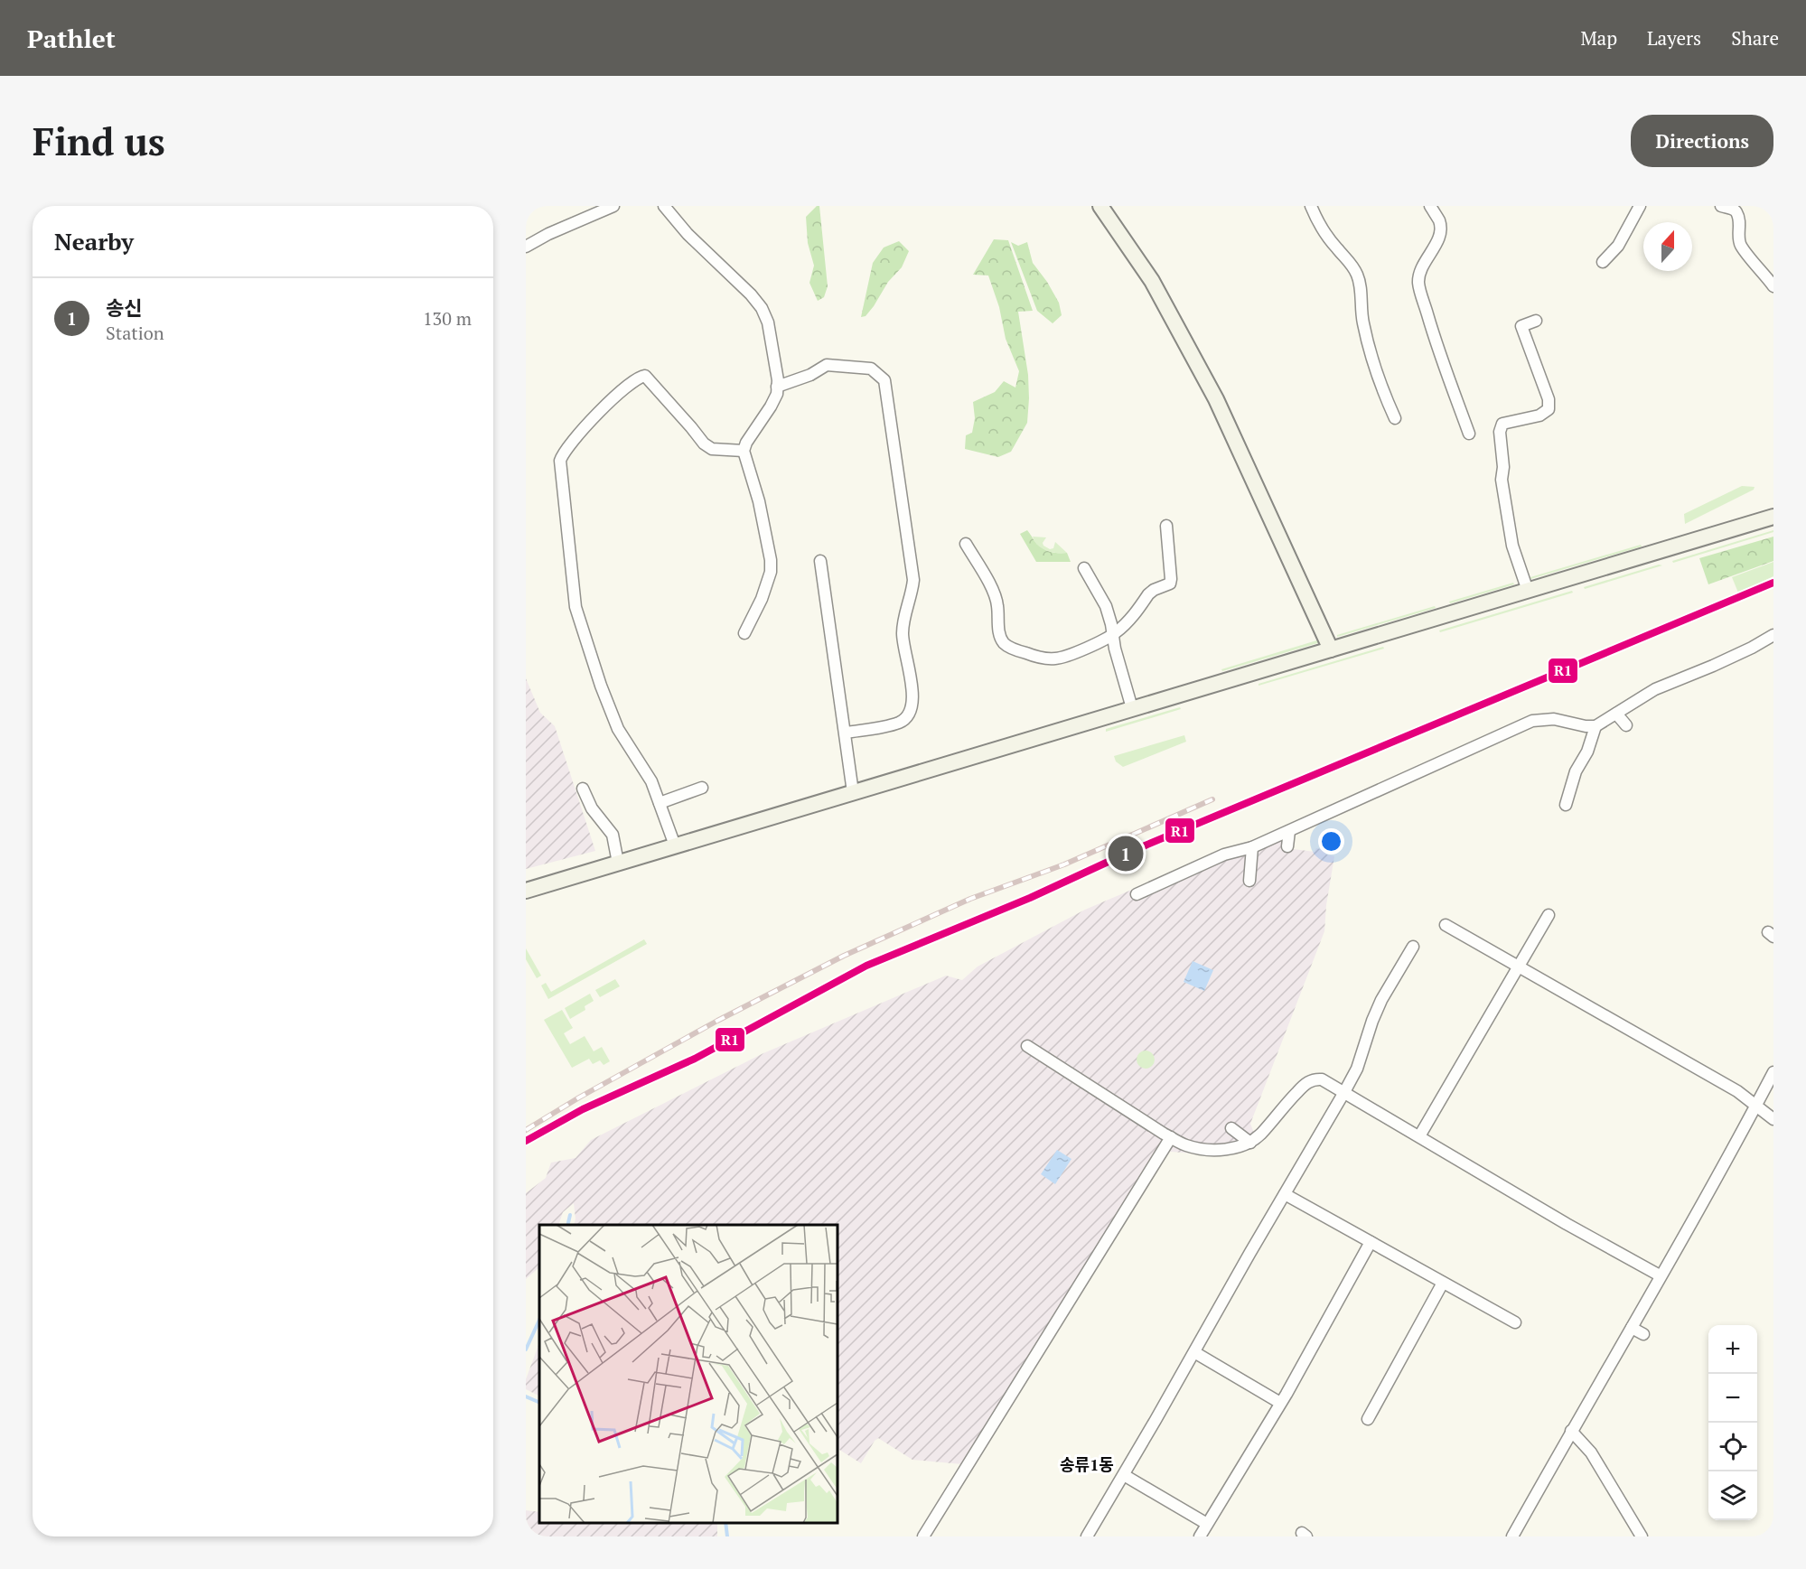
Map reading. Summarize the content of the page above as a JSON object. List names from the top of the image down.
{
  "districts": ["송류1동"],
  "lines": ["transit line R1"],
  "north": "top",
  "page": {
    "header": "Pathlet",
    "nav": ["Map", "Layers", "Share"],
    "buttons": "Directions",
    "title": "Find us",
    "heading": "Nearby",
    "list": [
      {
        "mark": "1",
        "name": "송신",
        "note": "Station",
        "value": "130 m"
      }
    ],
    "pins": "1",
    "map_buttons": ["+", "−"]
  }
}
